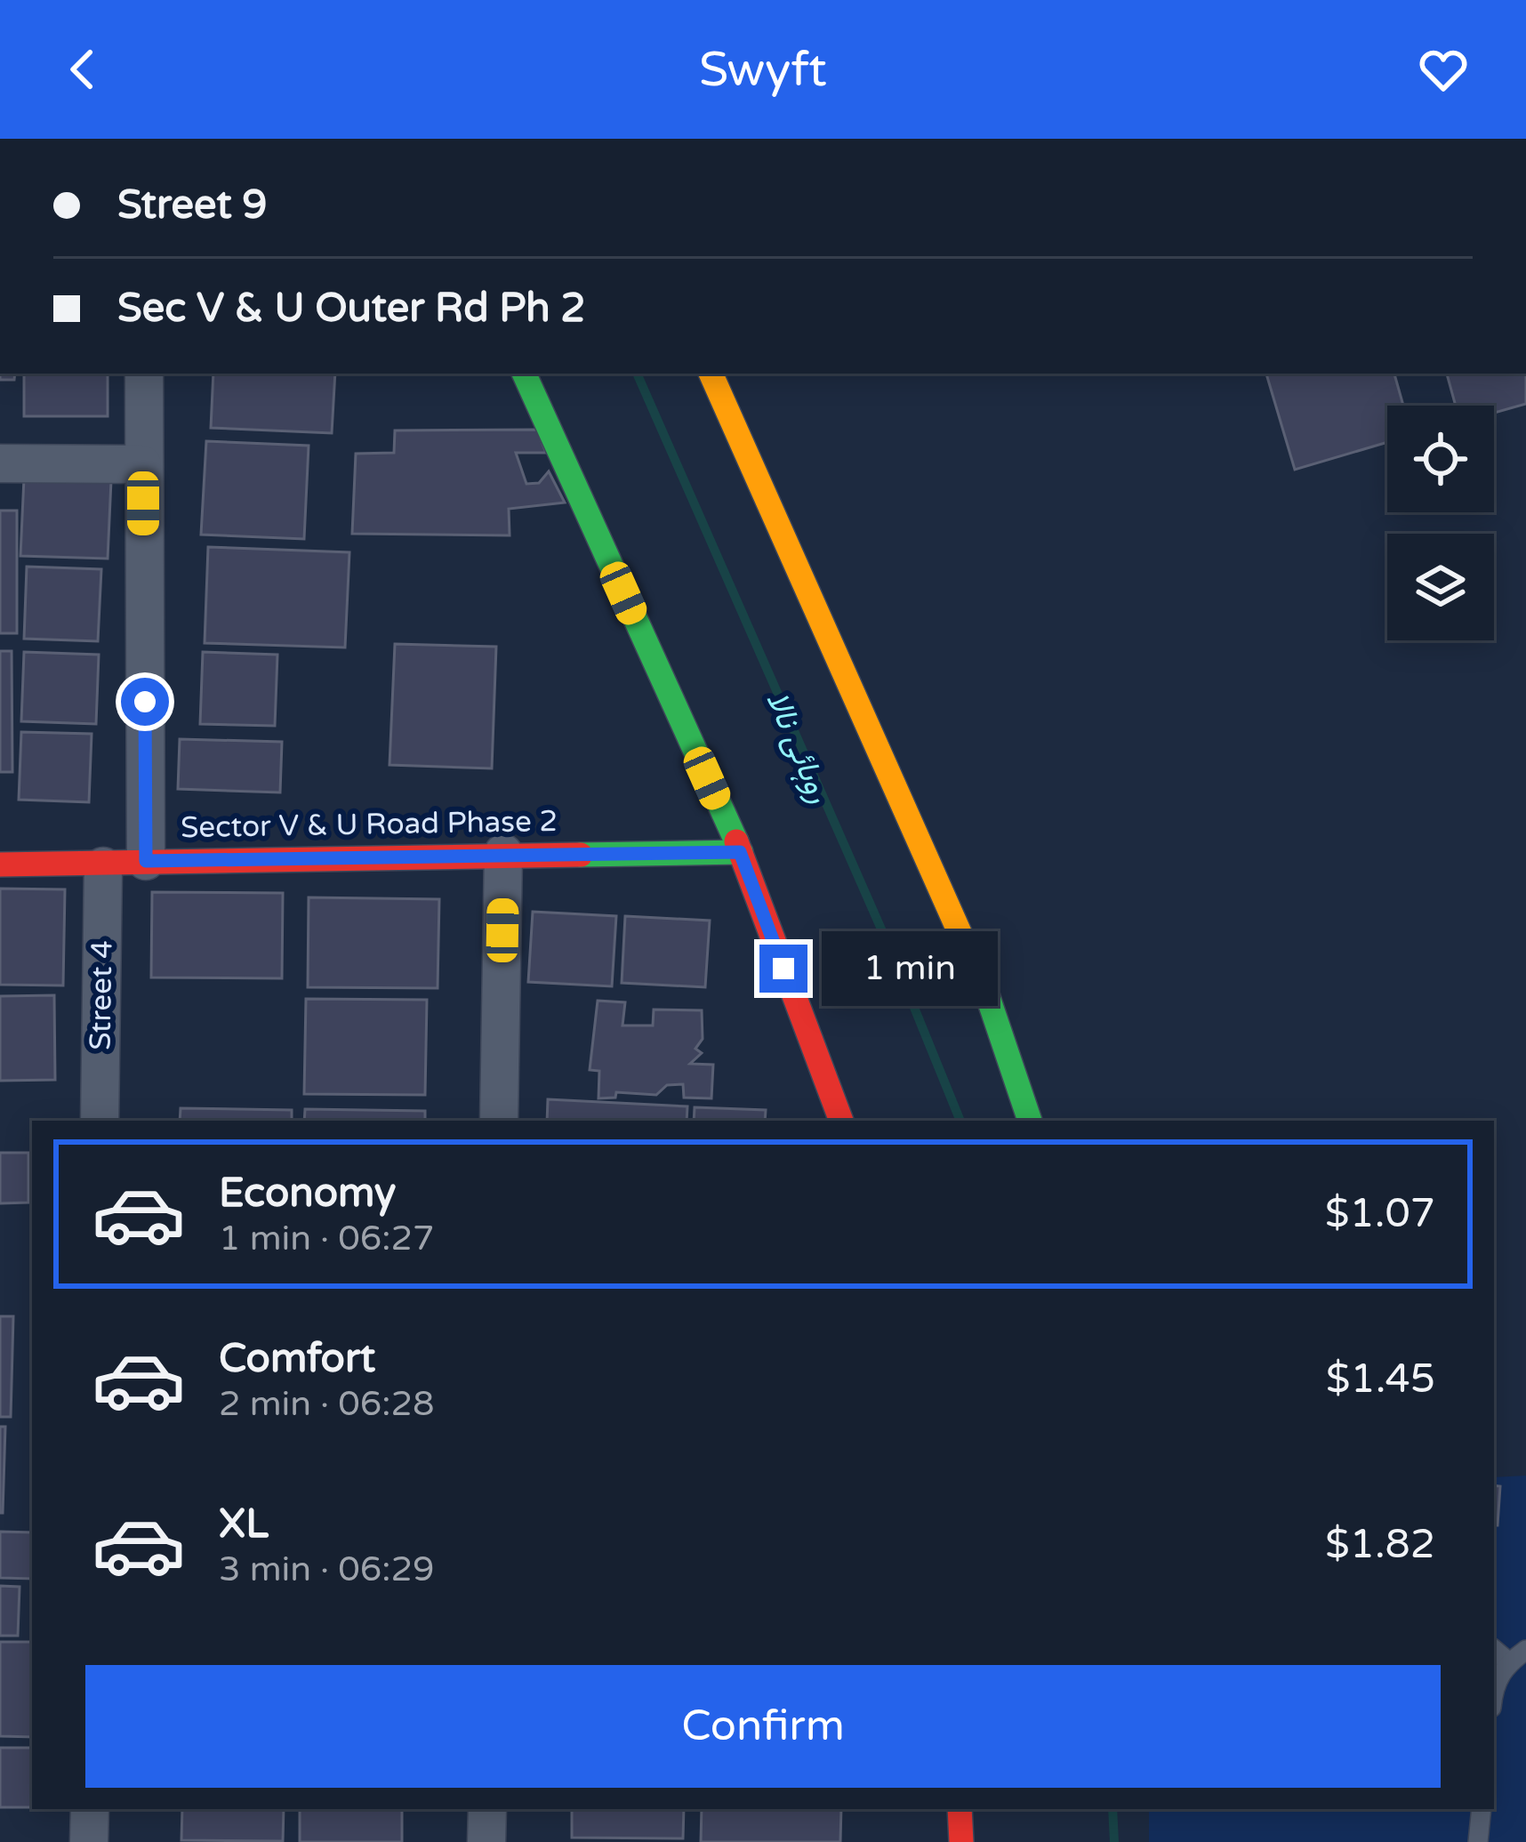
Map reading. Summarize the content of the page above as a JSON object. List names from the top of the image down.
{
  "streets": {
    "street": ["Sector V & U Road Phase 2", "Street 4"]
  },
  "crossings": [
    ["Sector V & U Road Phase 2", "Street 4"]
  ],
  "water": ["روہائی نالا"],
  "page": {
    "header": "Swyft",
    "banner": ["Street 9", "Sec V & U Outer Rd Ph 2"],
    "bubble": "1 min",
    "list": [
      {
        "name": "Economy",
        "note": "1 min · 06:27",
        "value": "$1.07"
      },
      {
        "name": "Comfort",
        "note": "2 min · 06:28",
        "value": "$1.45"
      },
      {
        "name": "XL",
        "note": "3 min · 06:29",
        "value": "$1.82"
      }
    ],
    "buttons": "Confirm"
  }
}
